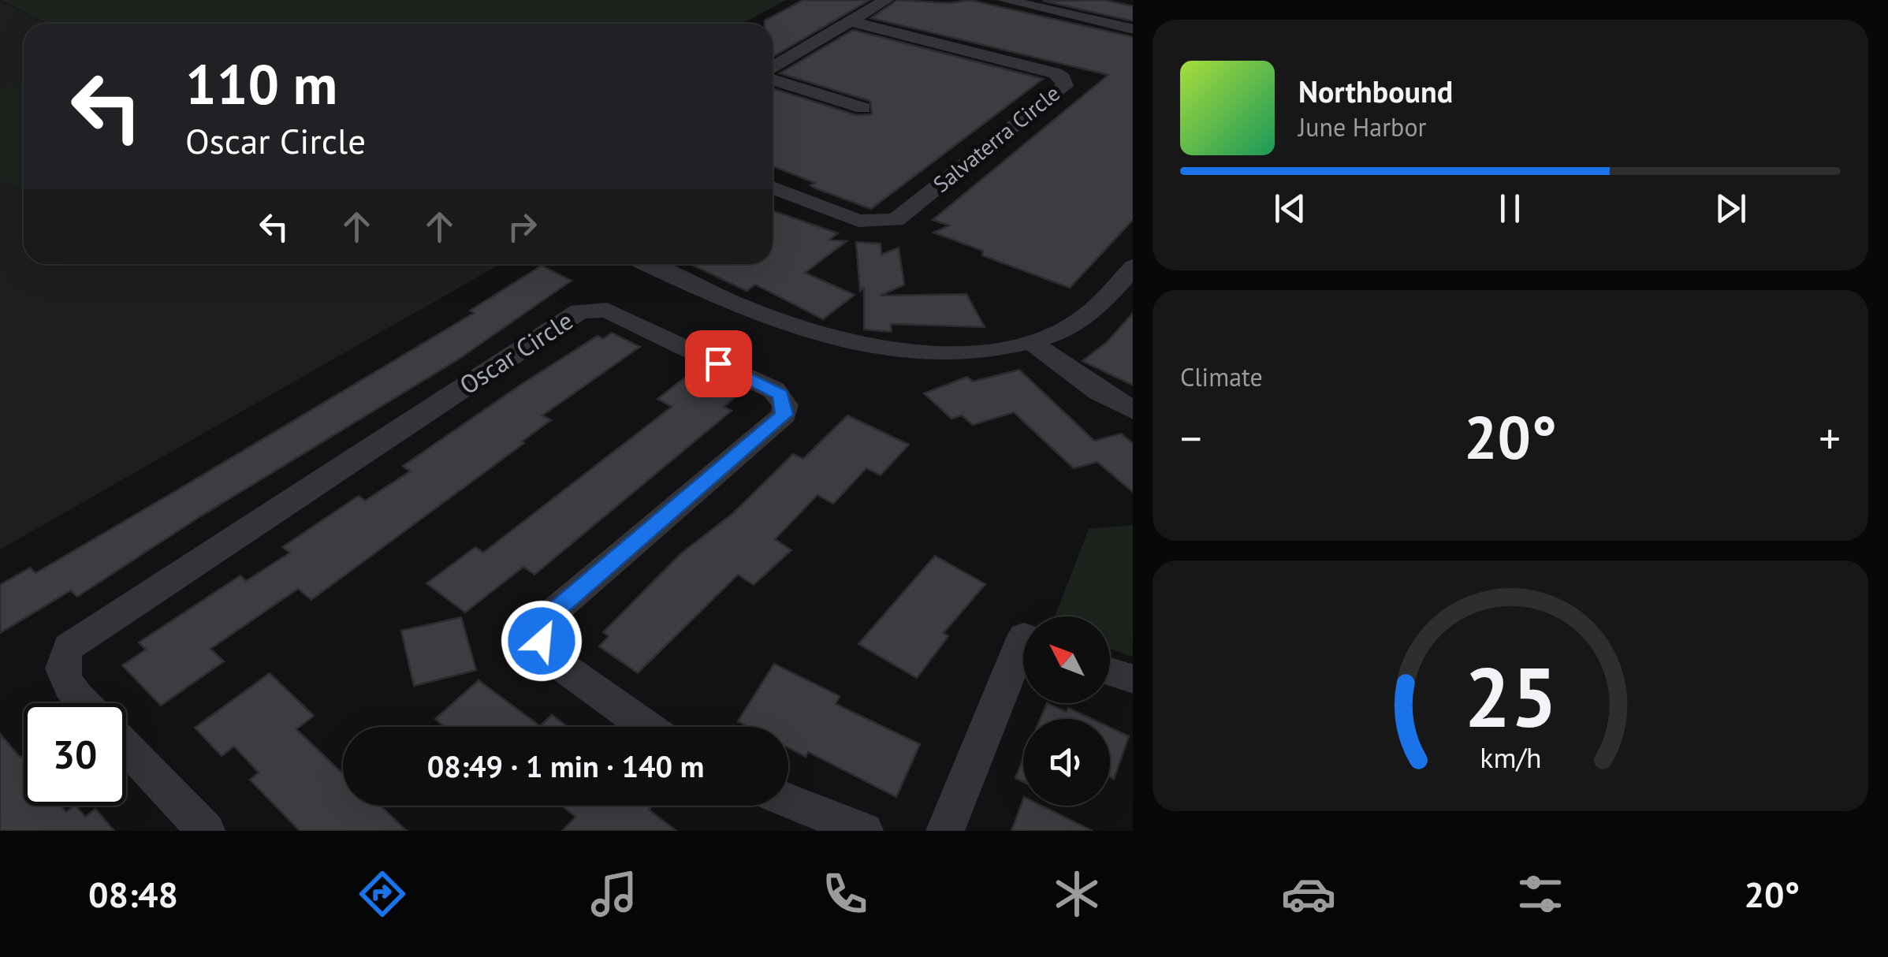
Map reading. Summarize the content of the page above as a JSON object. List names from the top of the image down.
{
  "streets": {
    "street": ["Salvaterra Circle", "Oscar Circle"]
  },
  "north": "top left",
  "page": {
    "turn": ["110 m", "Oscar Circle"],
    "song": ["Northbound", "June Harbor"],
    "tile": "Climate",
    "heat": ["−", "20°", "+"],
    "limit": "30",
    "trip": "08:49 · 1 min · 140 m",
    "tabs": ["08:48", "20°"],
    "gauge": ["25", "km/h"]
  }
}
